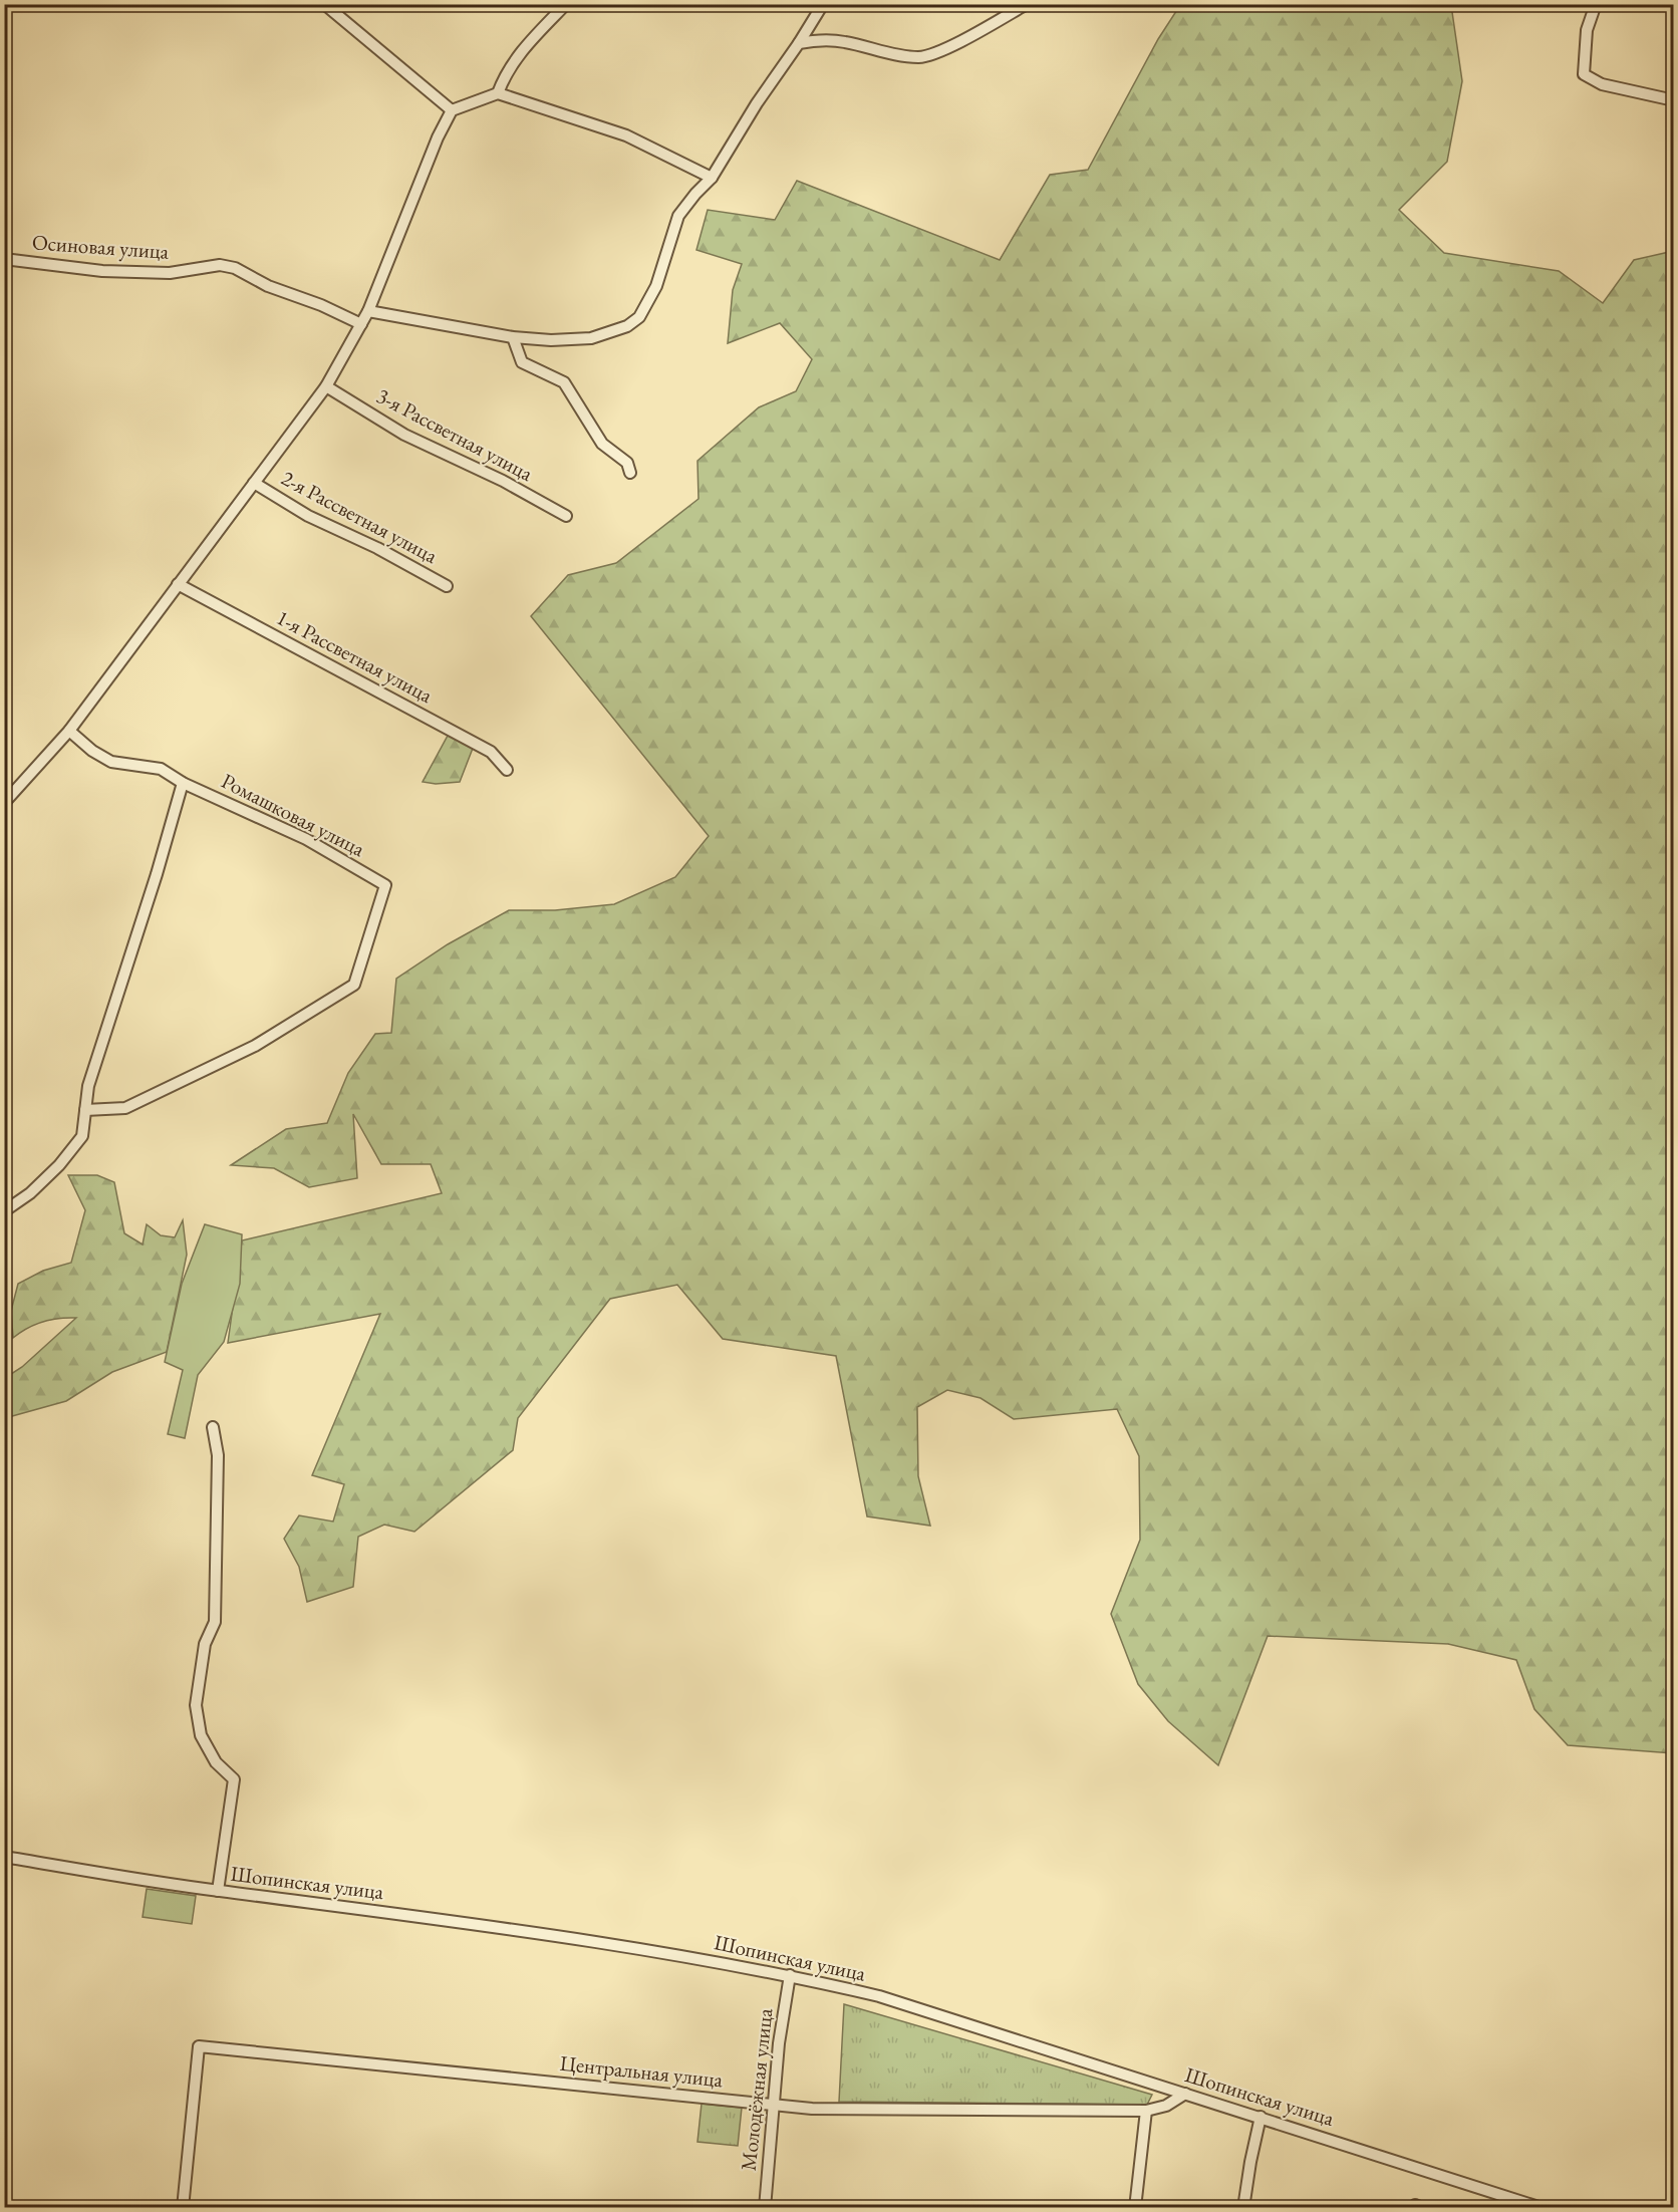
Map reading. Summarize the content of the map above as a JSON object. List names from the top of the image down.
{
  "streets": {
    "street": [
      "Осиновая улица",
      "3-я Рассветная улица",
      "2-я Рассветная улица",
      "1-я Рассветная улица",
      "Ромашковая улица",
      "Шопинская улица",
      "Центральная улица",
      "Молодёжная улица"
    ]
  },
  "crossings": [
    ["Шопинская улица", "Центральная улица"],
    ["Шопинская улица", "Молодёжная улица"],
    ["Центральная улица", "Молодёжная улица"]
  ]
}
